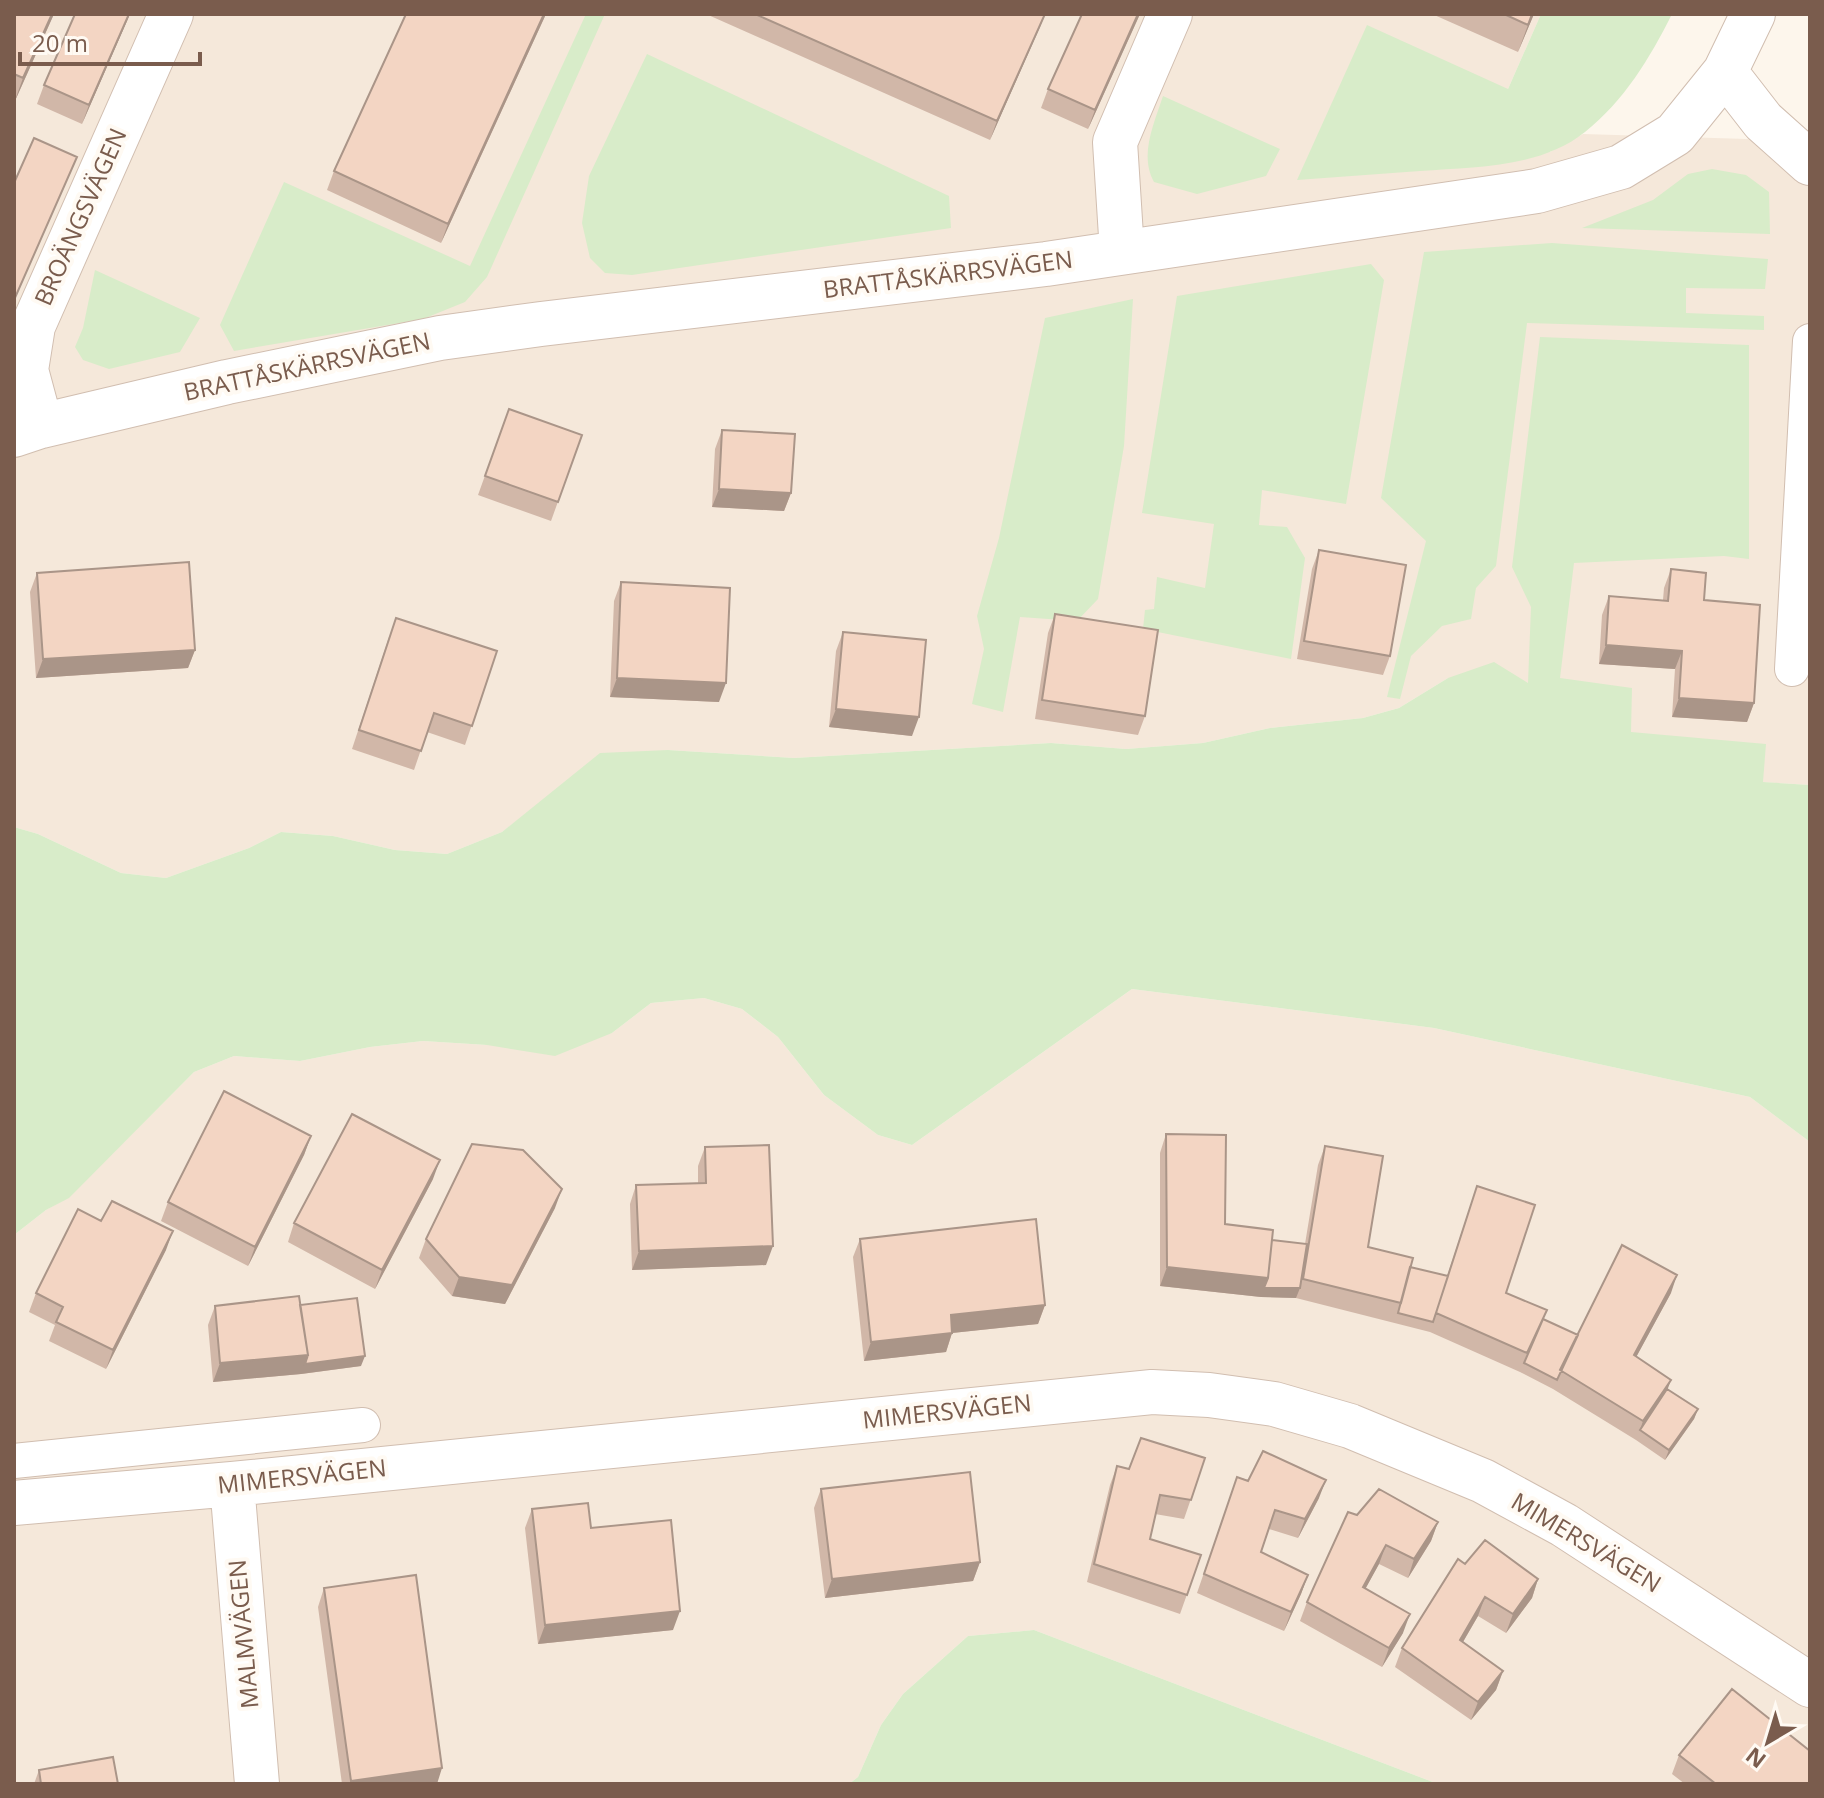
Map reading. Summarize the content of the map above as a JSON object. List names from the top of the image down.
{
  "streets": {
    "street": [
      "BROÄNGSVÄGEN",
      "BRATTÅSKÄRRSVÄGEN",
      "MIMERSVÄGEN",
      "MALMVÄGEN"
    ]
  },
  "crossings": [
    ["BROÄNGSVÄGEN", "BRATTÅSKÄRRSVÄGEN"],
    ["MIMERSVÄGEN", "MALMVÄGEN"]
  ],
  "scale_bar": "20 m",
  "north": "bottom left"
}
